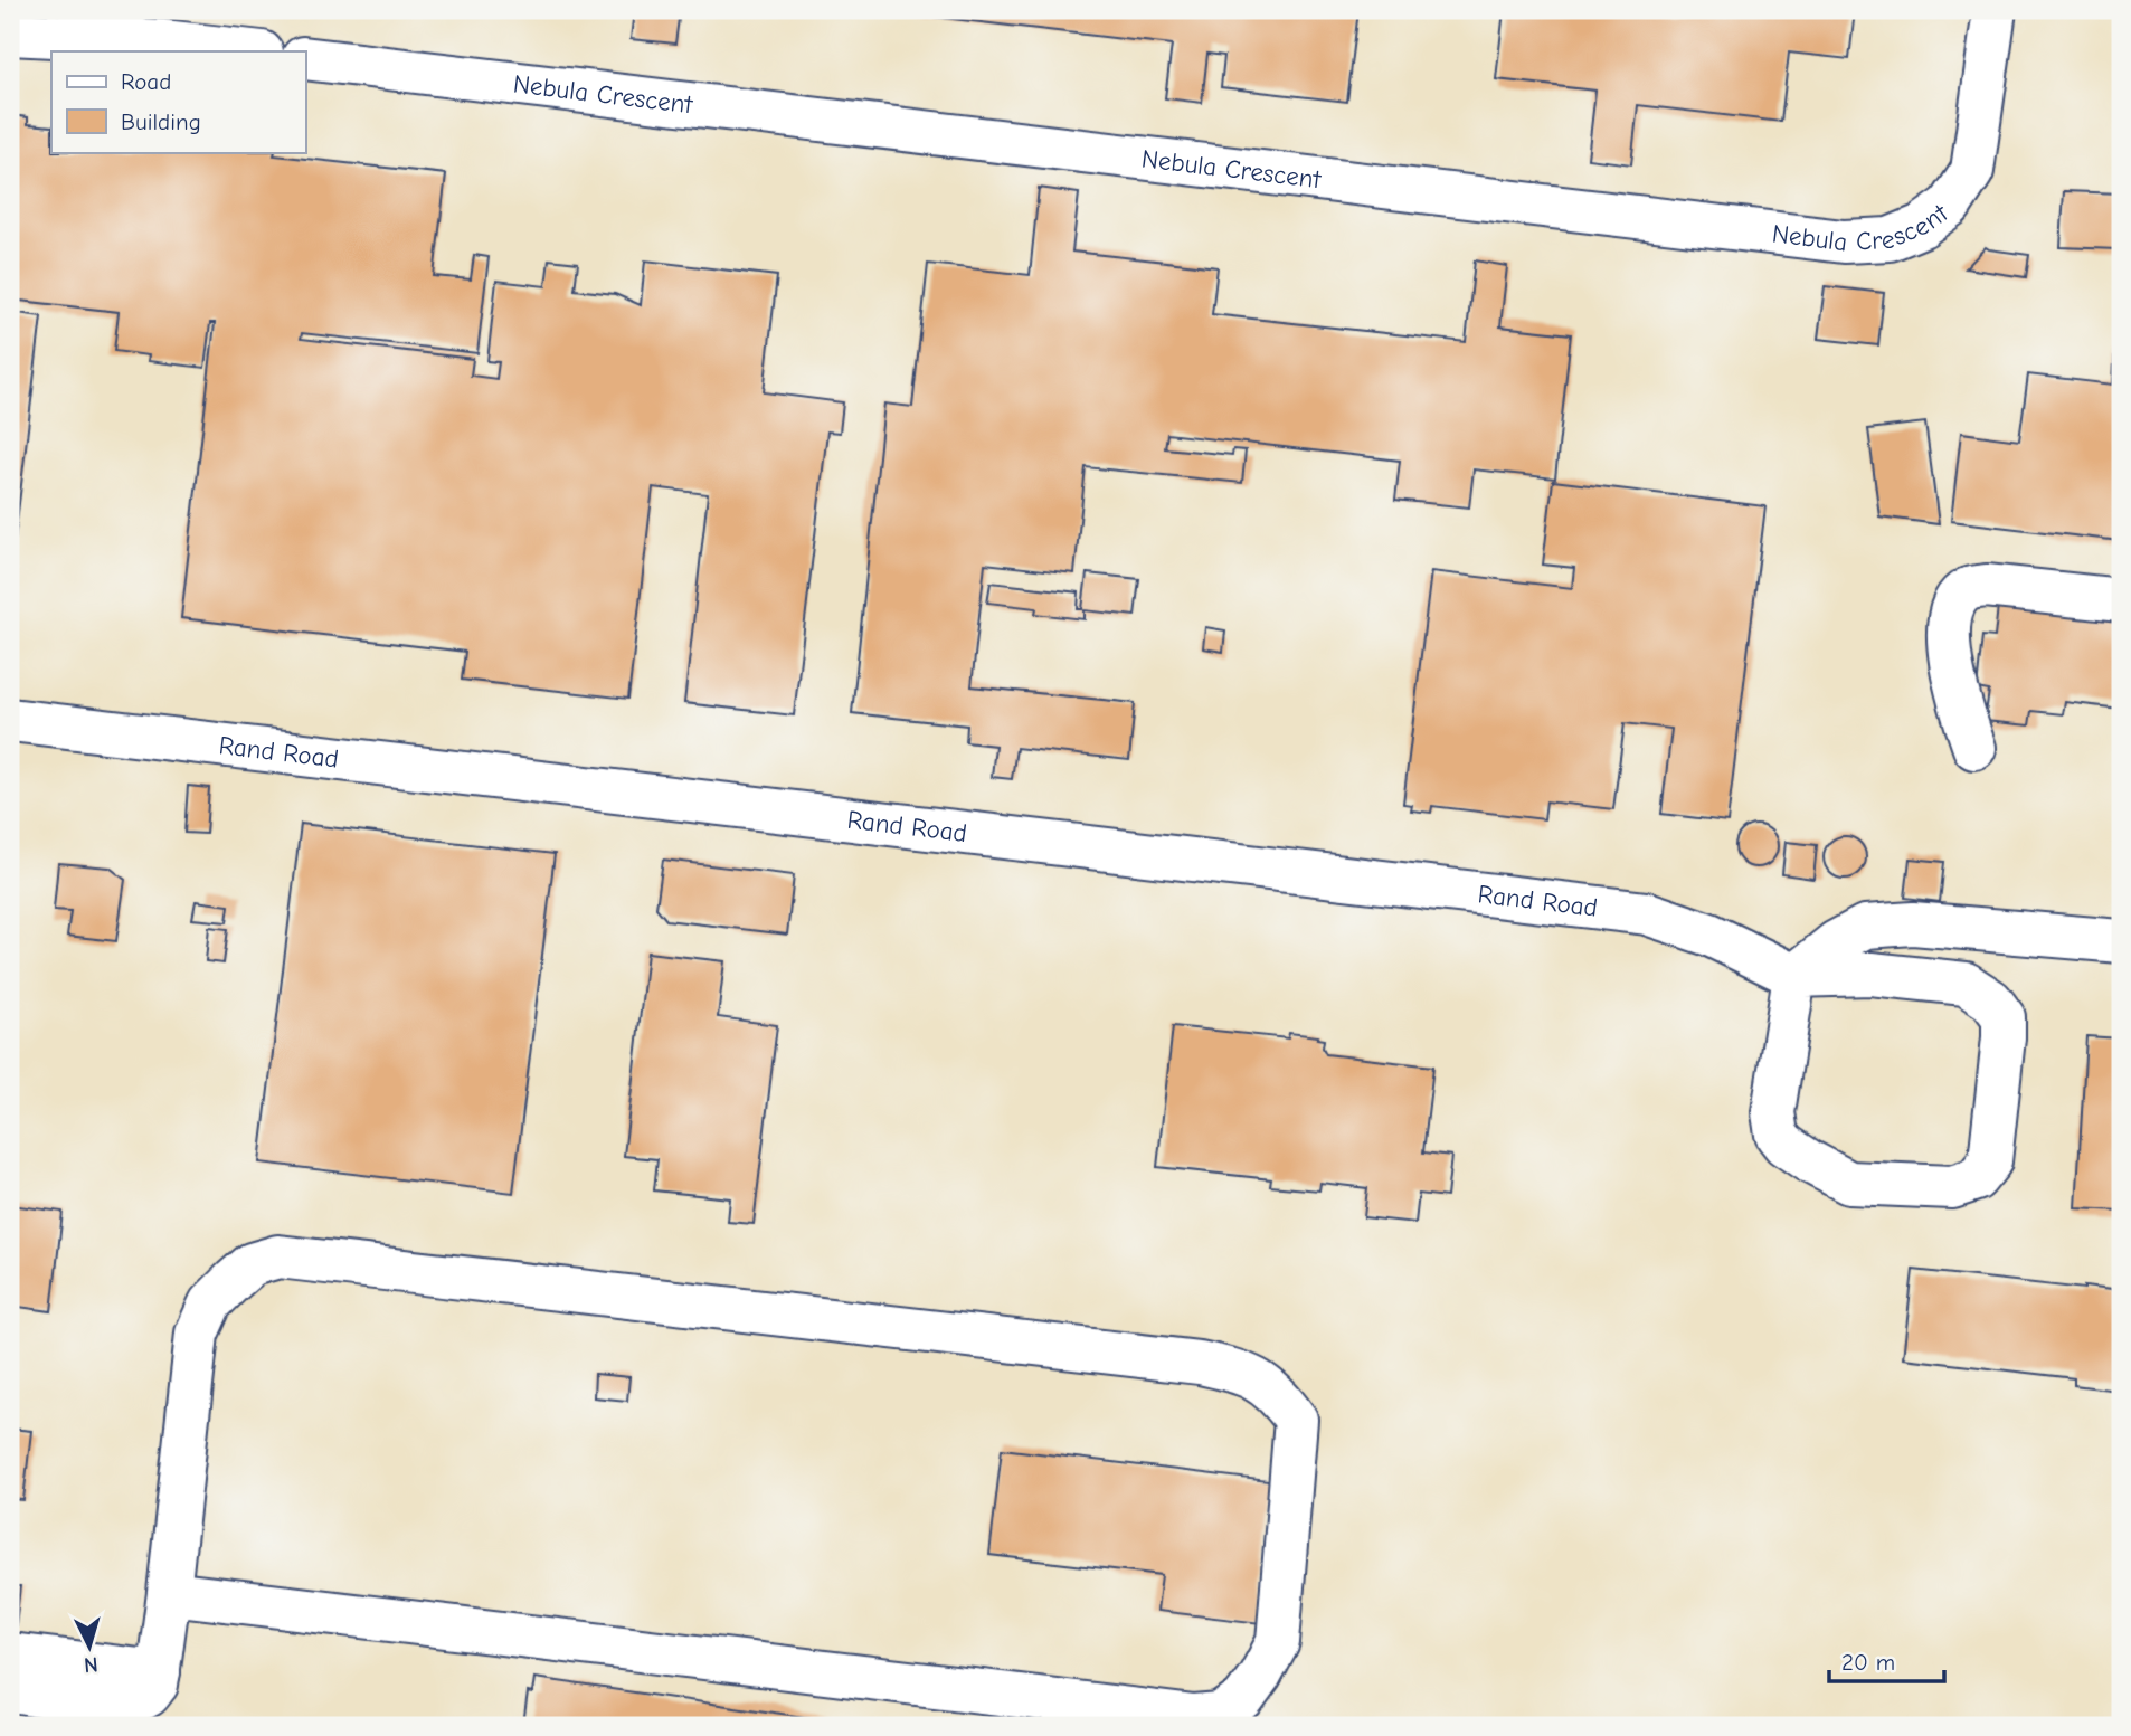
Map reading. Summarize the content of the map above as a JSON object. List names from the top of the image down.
{
  "streets": {
    "lane": ["Nebula Crescent", "Rand Road"]
  },
  "legend": ["Road", "Building"],
  "scale_bar": "20 m",
  "north": "bottom"
}
